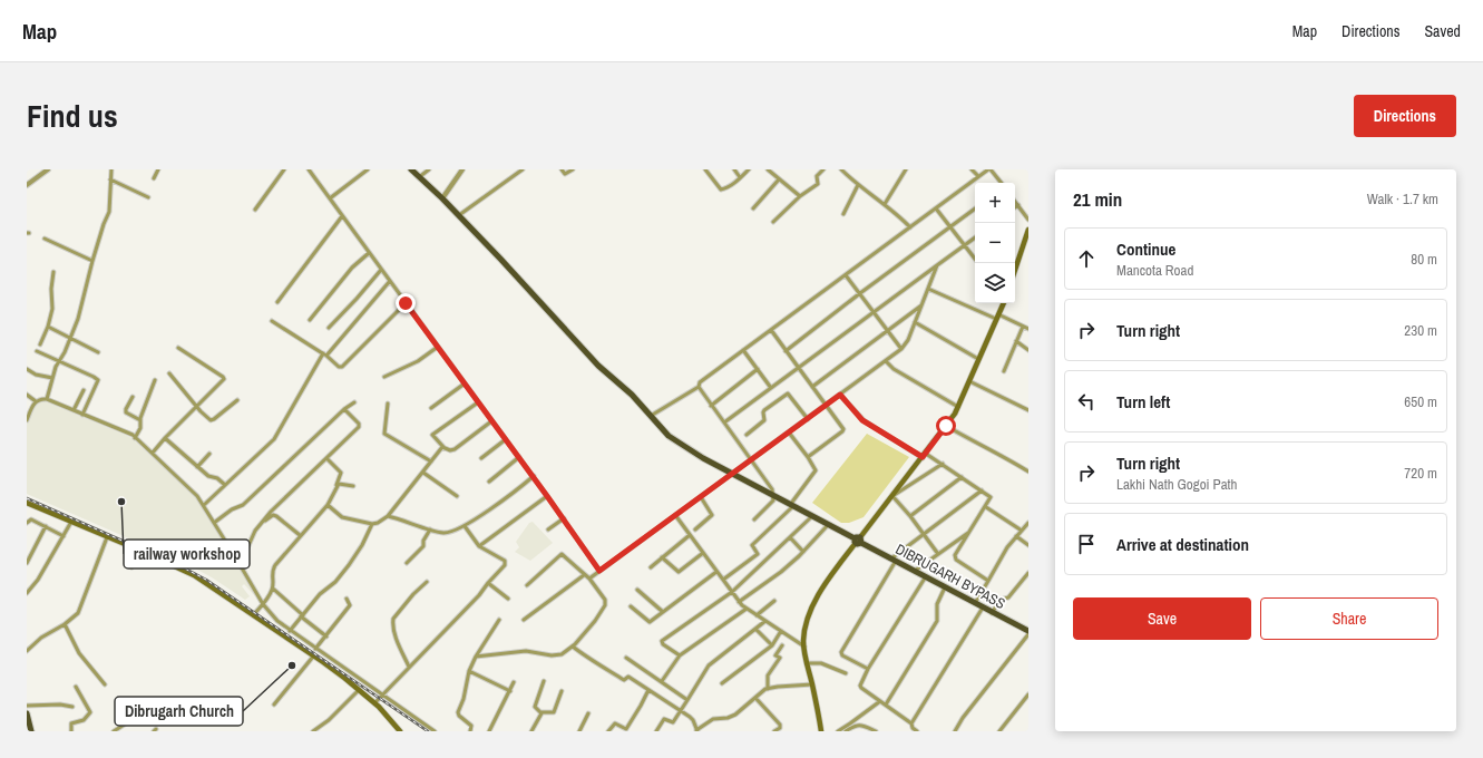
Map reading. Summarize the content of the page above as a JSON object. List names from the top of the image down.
{
  "streets": {
    "main road": ["DIBRUGARH BYPASS"]
  },
  "places": ["railway workshop", "Dibrugarh Church"],
  "page": {
    "header": "Map",
    "nav": ["Map", "Directions", "Saved"],
    "title": "Find us",
    "buttons": [
      "Directions",
      ["Save", "Share"]
    ],
    "heading": ["21 min", "Walk · 1.7 km"],
    "map_buttons": ["+", "−"],
    "list": [
      ["Continue", "Mancota Road", "80 m"],
      ["Turn right", "230 m"],
      ["Turn left", "650 m"],
      ["Turn right", "Lakhi Nath Gogoi Path", "720 m"],
      "Arrive at destination"
    ]
  }
}
